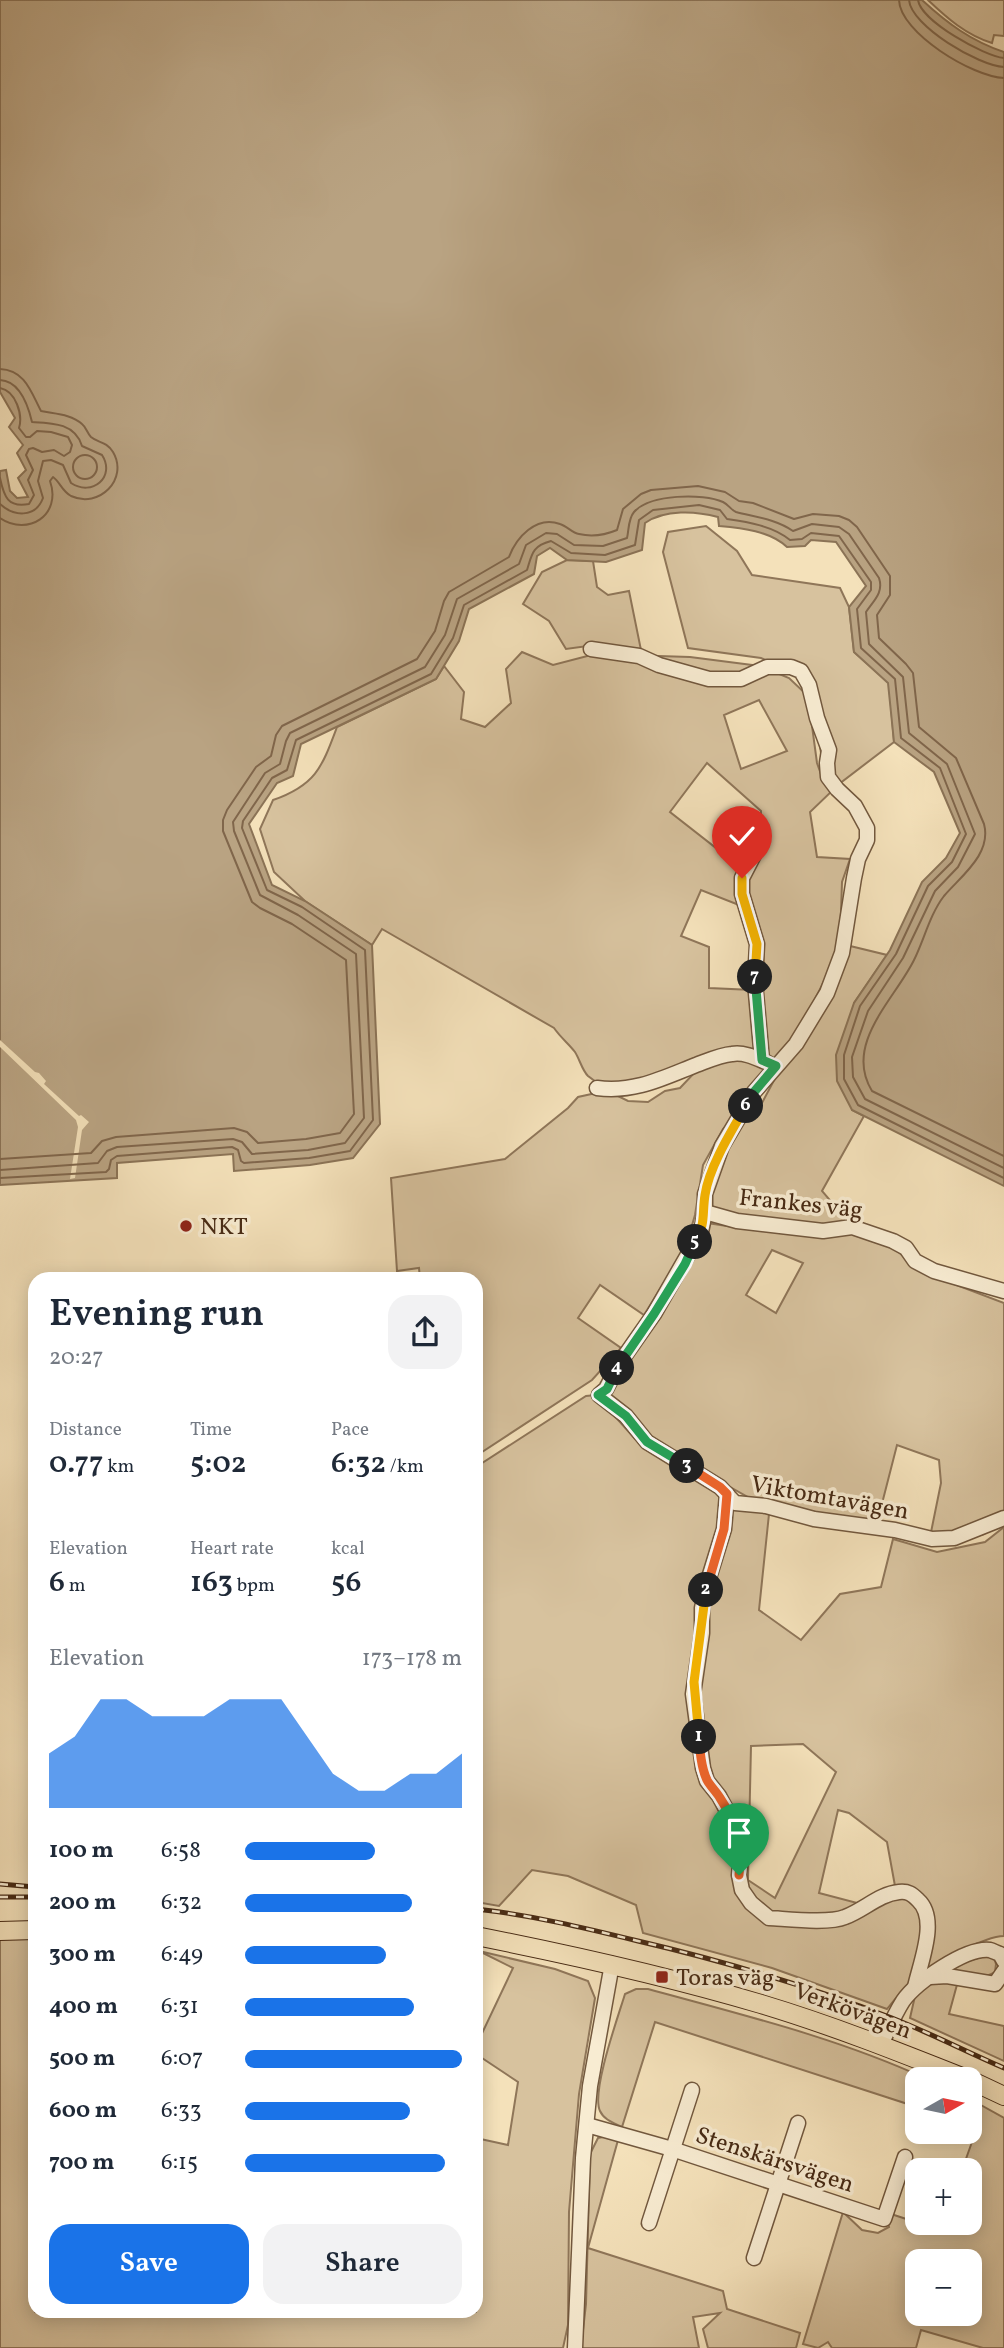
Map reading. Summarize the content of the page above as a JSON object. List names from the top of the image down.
{
  "streets": {
    "main road": ["Verkövägen"],
    "street": ["Frankes väg", "Viktomtavägen", "Stenskärsvägen"]
  },
  "crossings": [
    ["Frankes väg", "Viktomtavägen"]
  ],
  "places": {
    "other": ["NKT"],
    "transit": ["Toras väg"]
  },
  "north": "right",
  "page": {
    "pins": [
      "7",
      "6",
      "5",
      "4",
      "3",
      "2",
      "1"
    ],
    "heading": ["Evening run", "20:27"],
    "stats": [
      ["Distance", "0.77 km"],
      ["Time", "5:02"],
      ["Pace", "6:32 /km"],
      ["Elevation", "6 m"],
      ["Heart rate", "163 bpm"],
      ["kcal", "56"]
    ],
    "chart": ["Elevation", "173–178 m"],
    "list": [
      {
        "name": "100 m",
        "note": "6:58"
      },
      {
        "name": "200 m",
        "note": "6:32"
      },
      {
        "name": "300 m",
        "note": "6:49"
      },
      {
        "name": "400 m",
        "note": "6:31"
      },
      {
        "name": "500 m",
        "note": "6:07"
      },
      {
        "name": "600 m",
        "note": "6:33"
      },
      {
        "name": "700 m",
        "note": "6:15"
      }
    ],
    "map_buttons": ["+", "−"],
    "buttons": ["Save", "Share"]
  }
}
